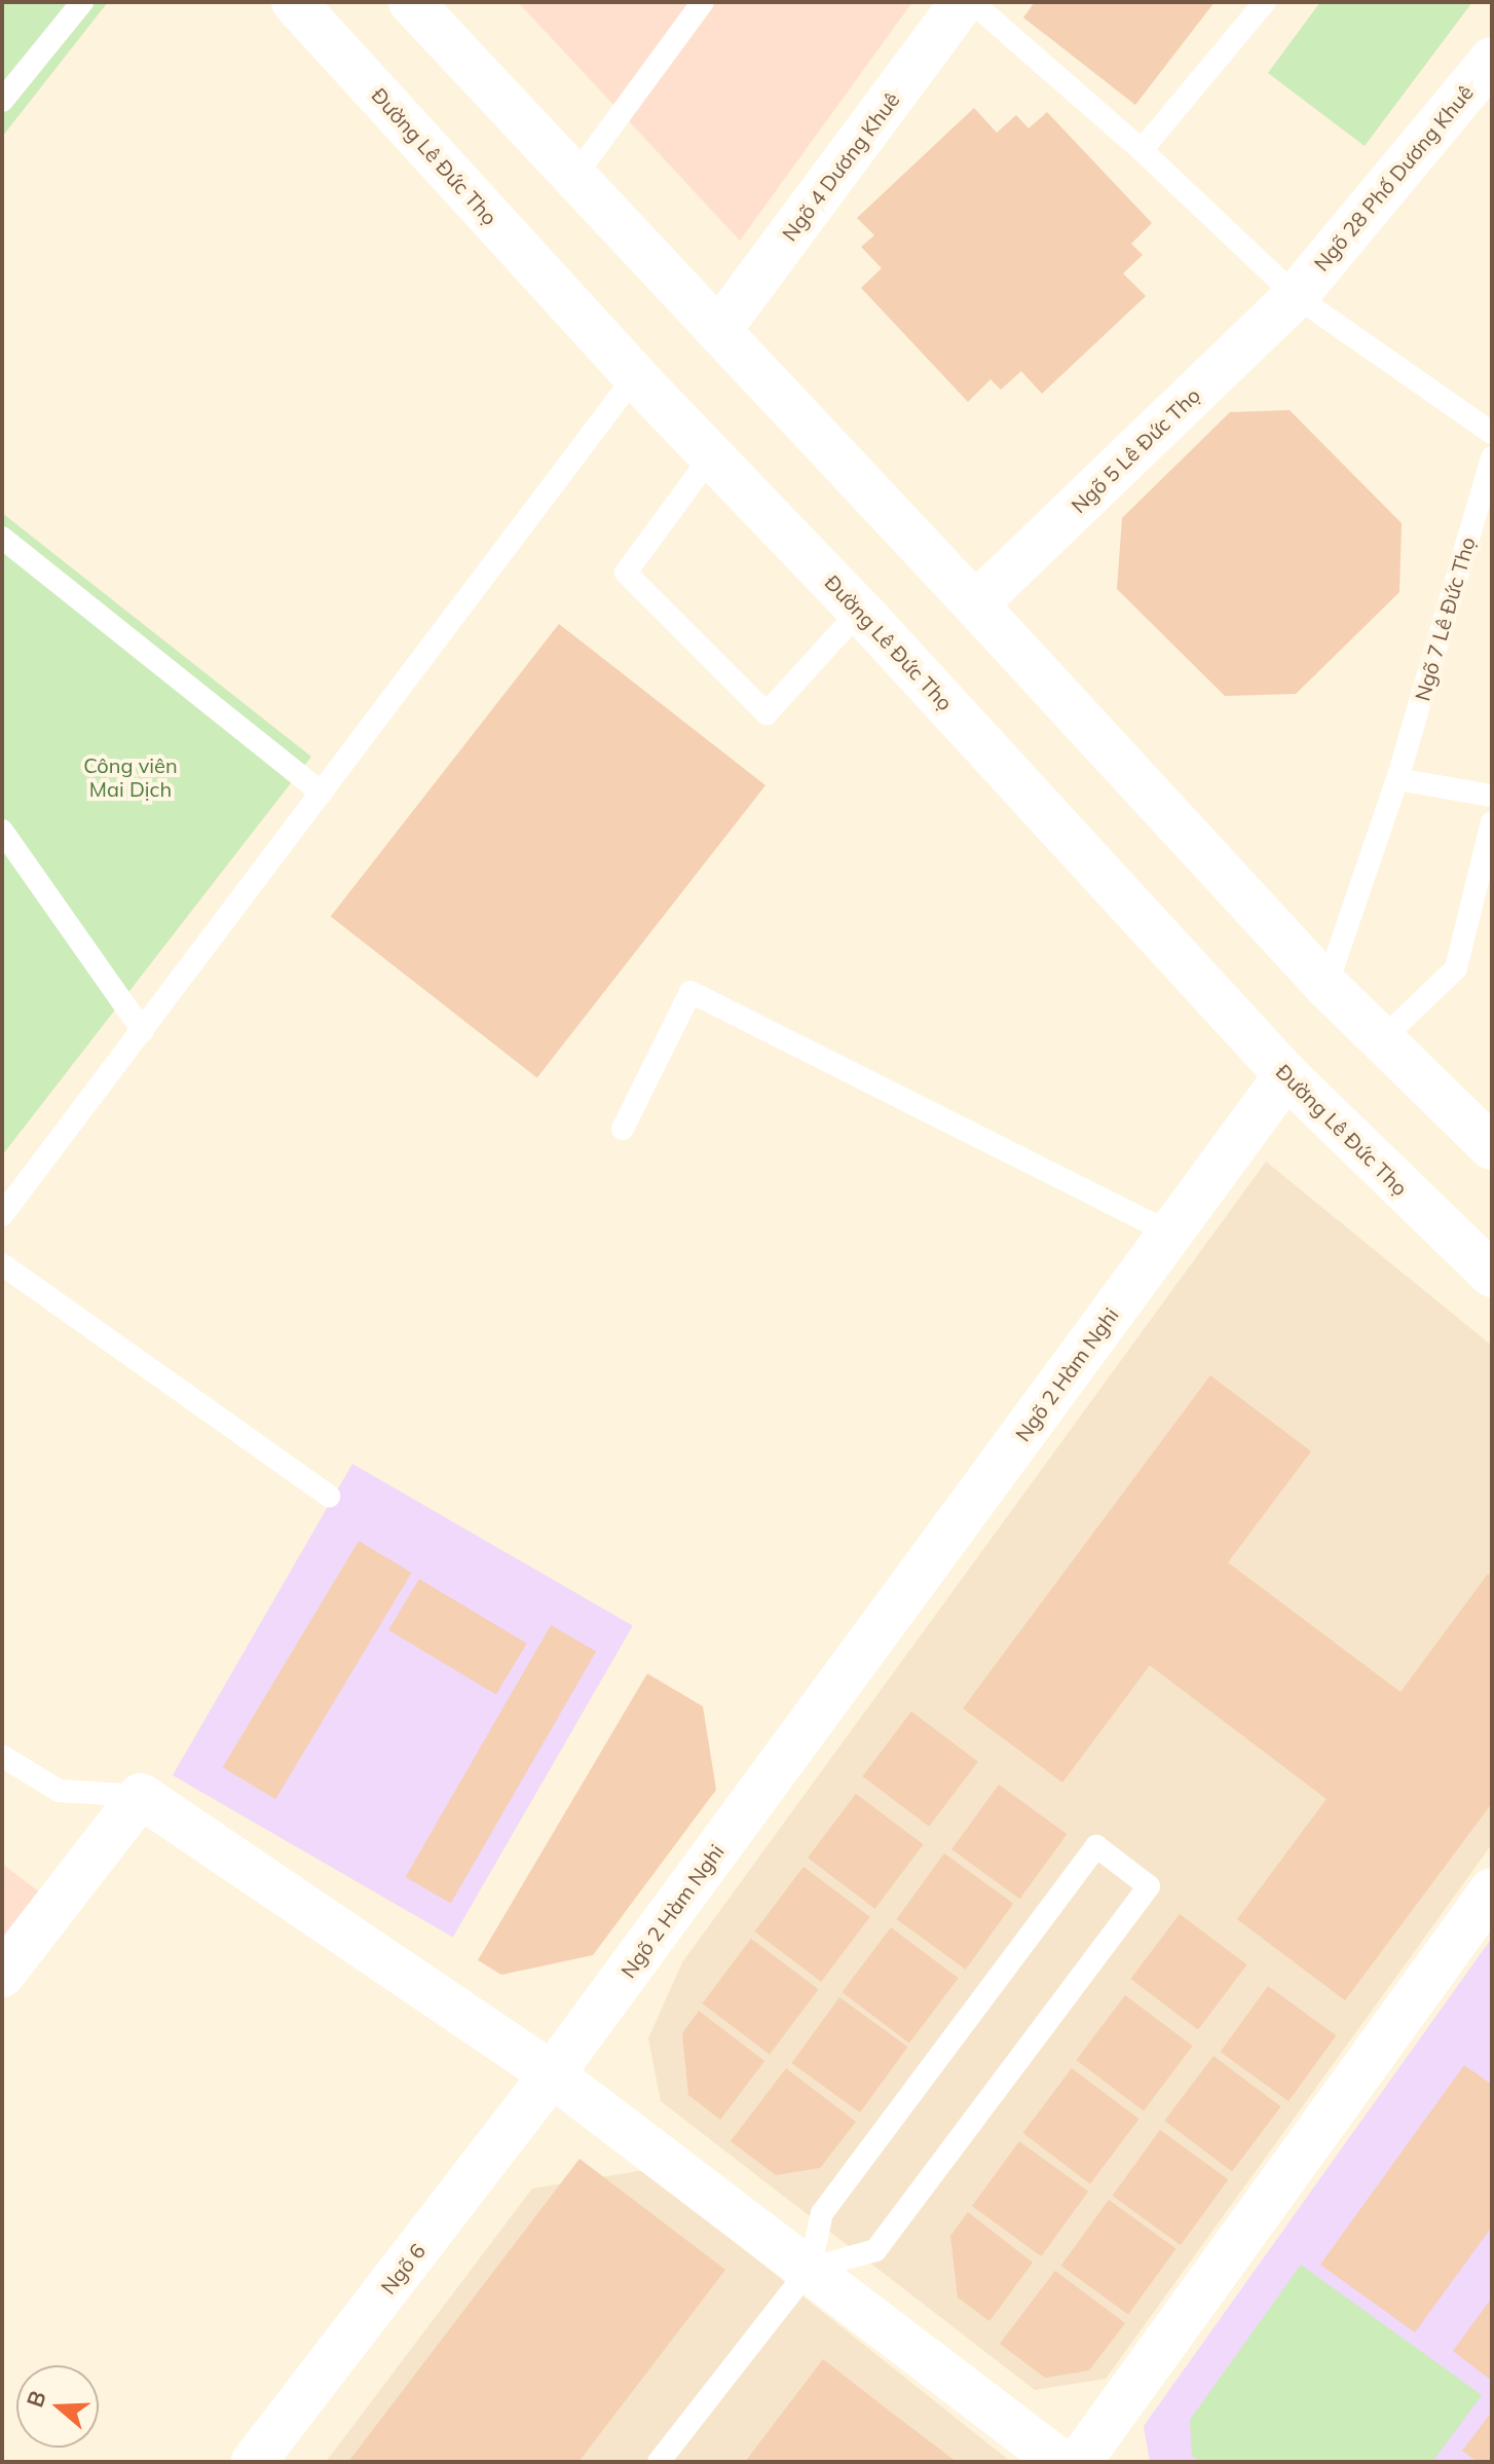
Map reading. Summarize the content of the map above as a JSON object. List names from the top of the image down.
{
  "streets": {
    "street": [
      "Đường Lê Đức Thọ",
      "Ngõ 4 Dương Khuê",
      "Ngõ 28 Phố Dương Khuê",
      "Ngõ 5 Lê Đức Thọ",
      "Ngõ 2 Hàm Nghi",
      "Ngõ 6"
    ],
    "lane": ["Ngõ 7 Lê Đức Thọ"]
  },
  "crossings": [
    ["Đường Lê Đức Thọ", "Ngõ 2 Hàm Nghi"],
    ["Ngõ 28 Phố Dương Khuê", "Ngõ 5 Lê Đức Thọ"],
    ["Ngõ 2 Hàm Nghi", "Ngõ 6"]
  ],
  "parks": ["Công viên Mai Dịch"],
  "north": "left"
}
